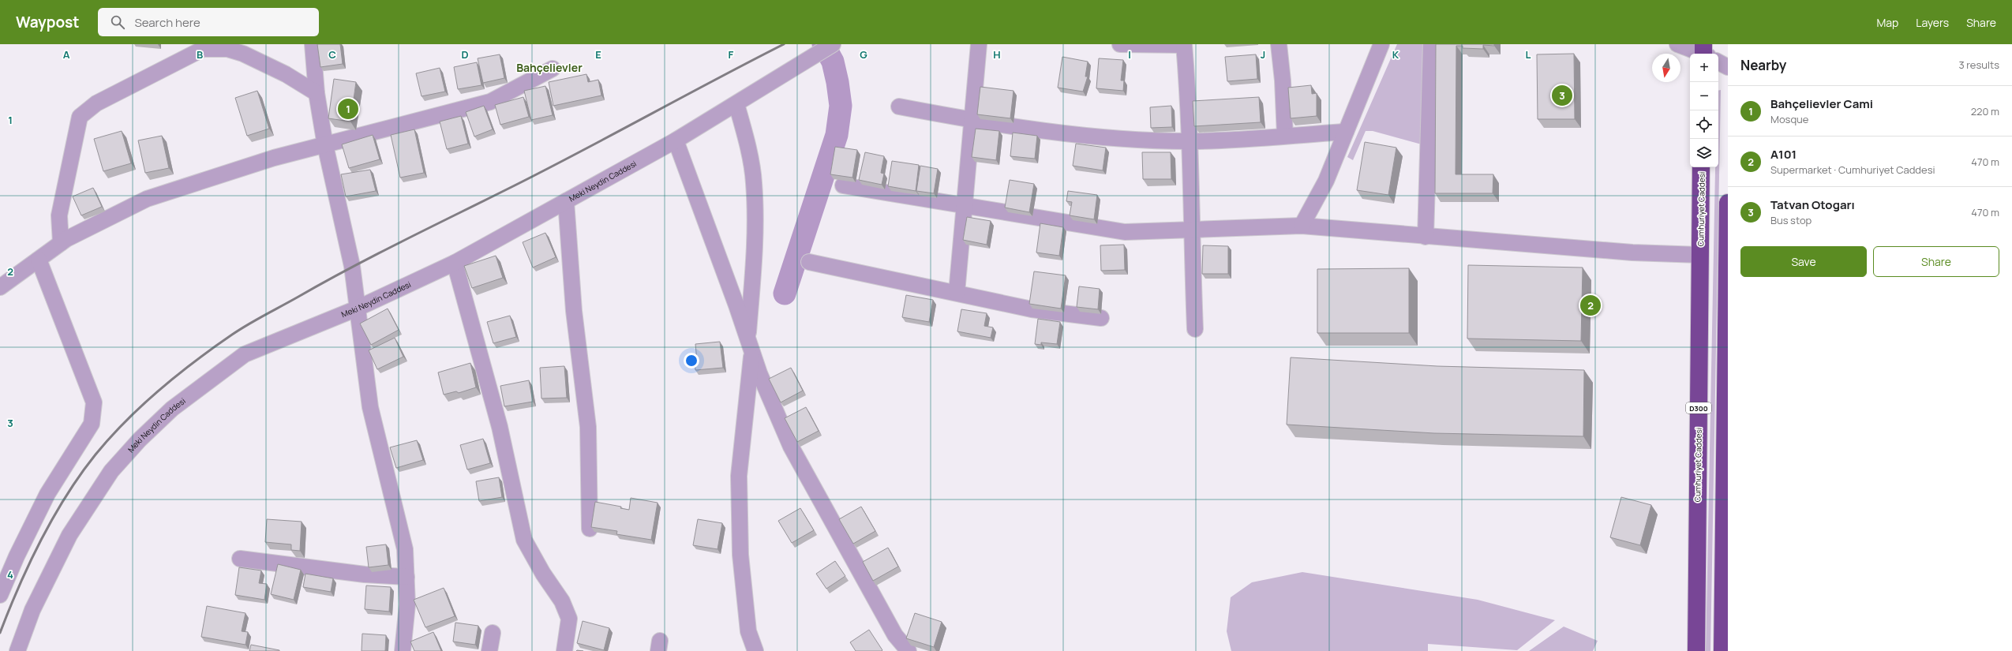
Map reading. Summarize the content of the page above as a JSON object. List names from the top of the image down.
{
  "streets": {
    "highway": ["Cumhuriyet Caddesi", "D300"],
    "street": ["Meki Neydin Caddesi"]
  },
  "districts": ["Bahçelievler"],
  "north": "bottom",
  "page": {
    "header": "Waypost",
    "search": "Search here",
    "nav": ["Map", "Layers", "Share"],
    "heading": ["Nearby", "3 results"],
    "map_buttons": ["+", "−"],
    "pins": ["3", "1", "2"],
    "list": [
      {
        "mark": "1",
        "name": "Bahçelievler Cami",
        "note": "Mosque",
        "value": "220 m"
      },
      {
        "mark": "2",
        "name": "A101",
        "note": "Supermarket · Cumhuriyet Caddesi",
        "value": "470 m"
      },
      {
        "mark": "3",
        "name": "Tatvan Otogarı",
        "note": "Bus stop",
        "value": "470 m"
      }
    ],
    "buttons": ["Save", "Share"]
  },
  "grid": {
    "columns": [
      "A",
      "B",
      "C",
      "D",
      "E",
      "F",
      "G",
      "H",
      "I",
      "J",
      "K",
      "L"
    ],
    "rows": [
      "1",
      "2",
      "3",
      "4"
    ]
  }
}
